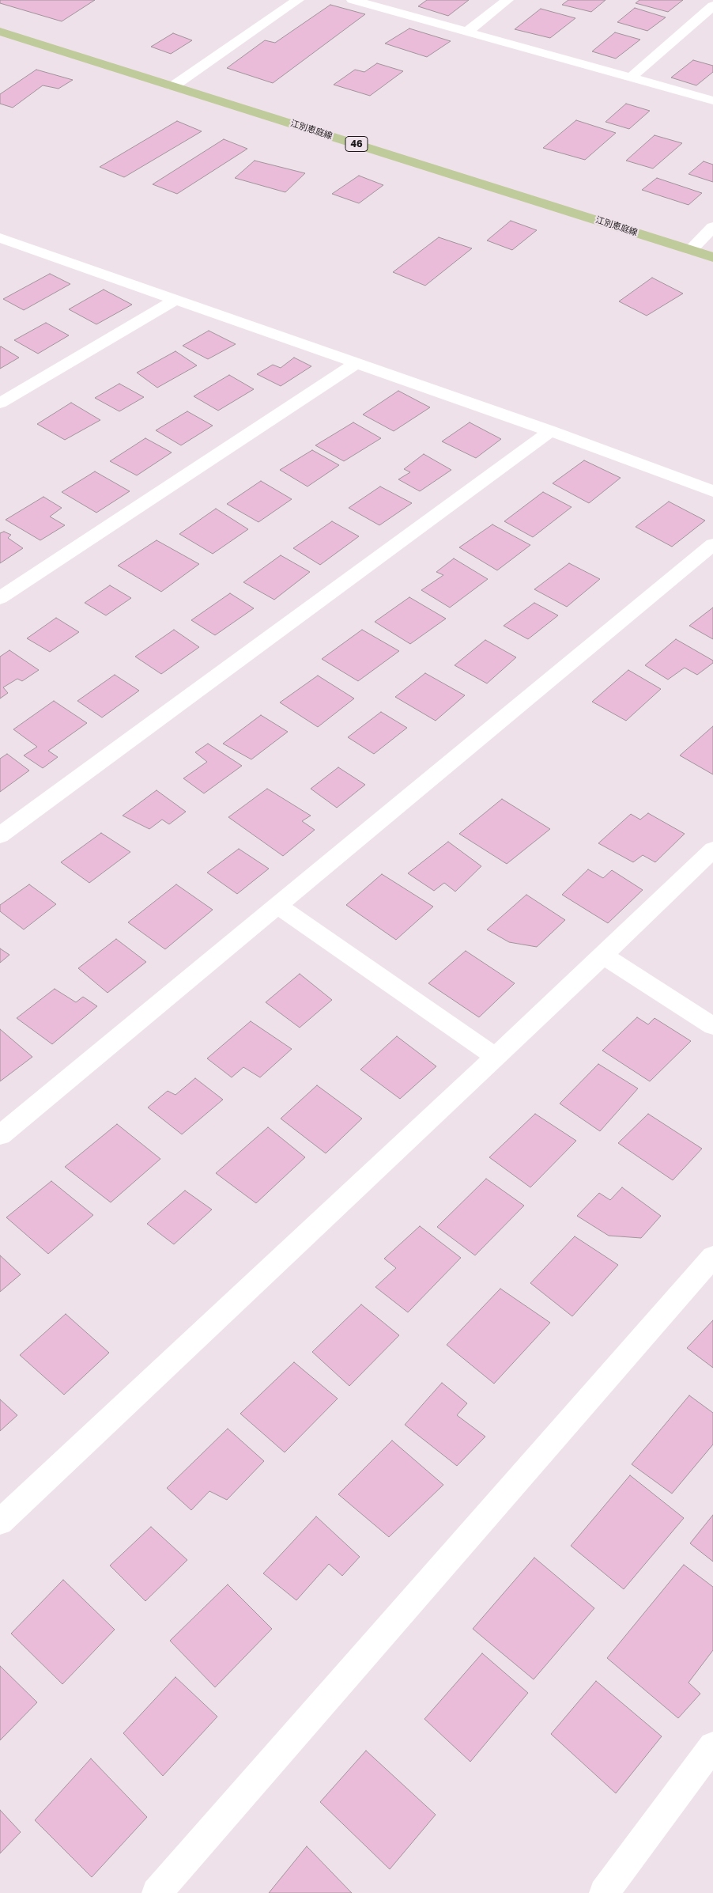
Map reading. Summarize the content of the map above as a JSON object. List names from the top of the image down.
{
  "streets": {
    "main road": ["江別恵庭線", "46"]
  }
}
